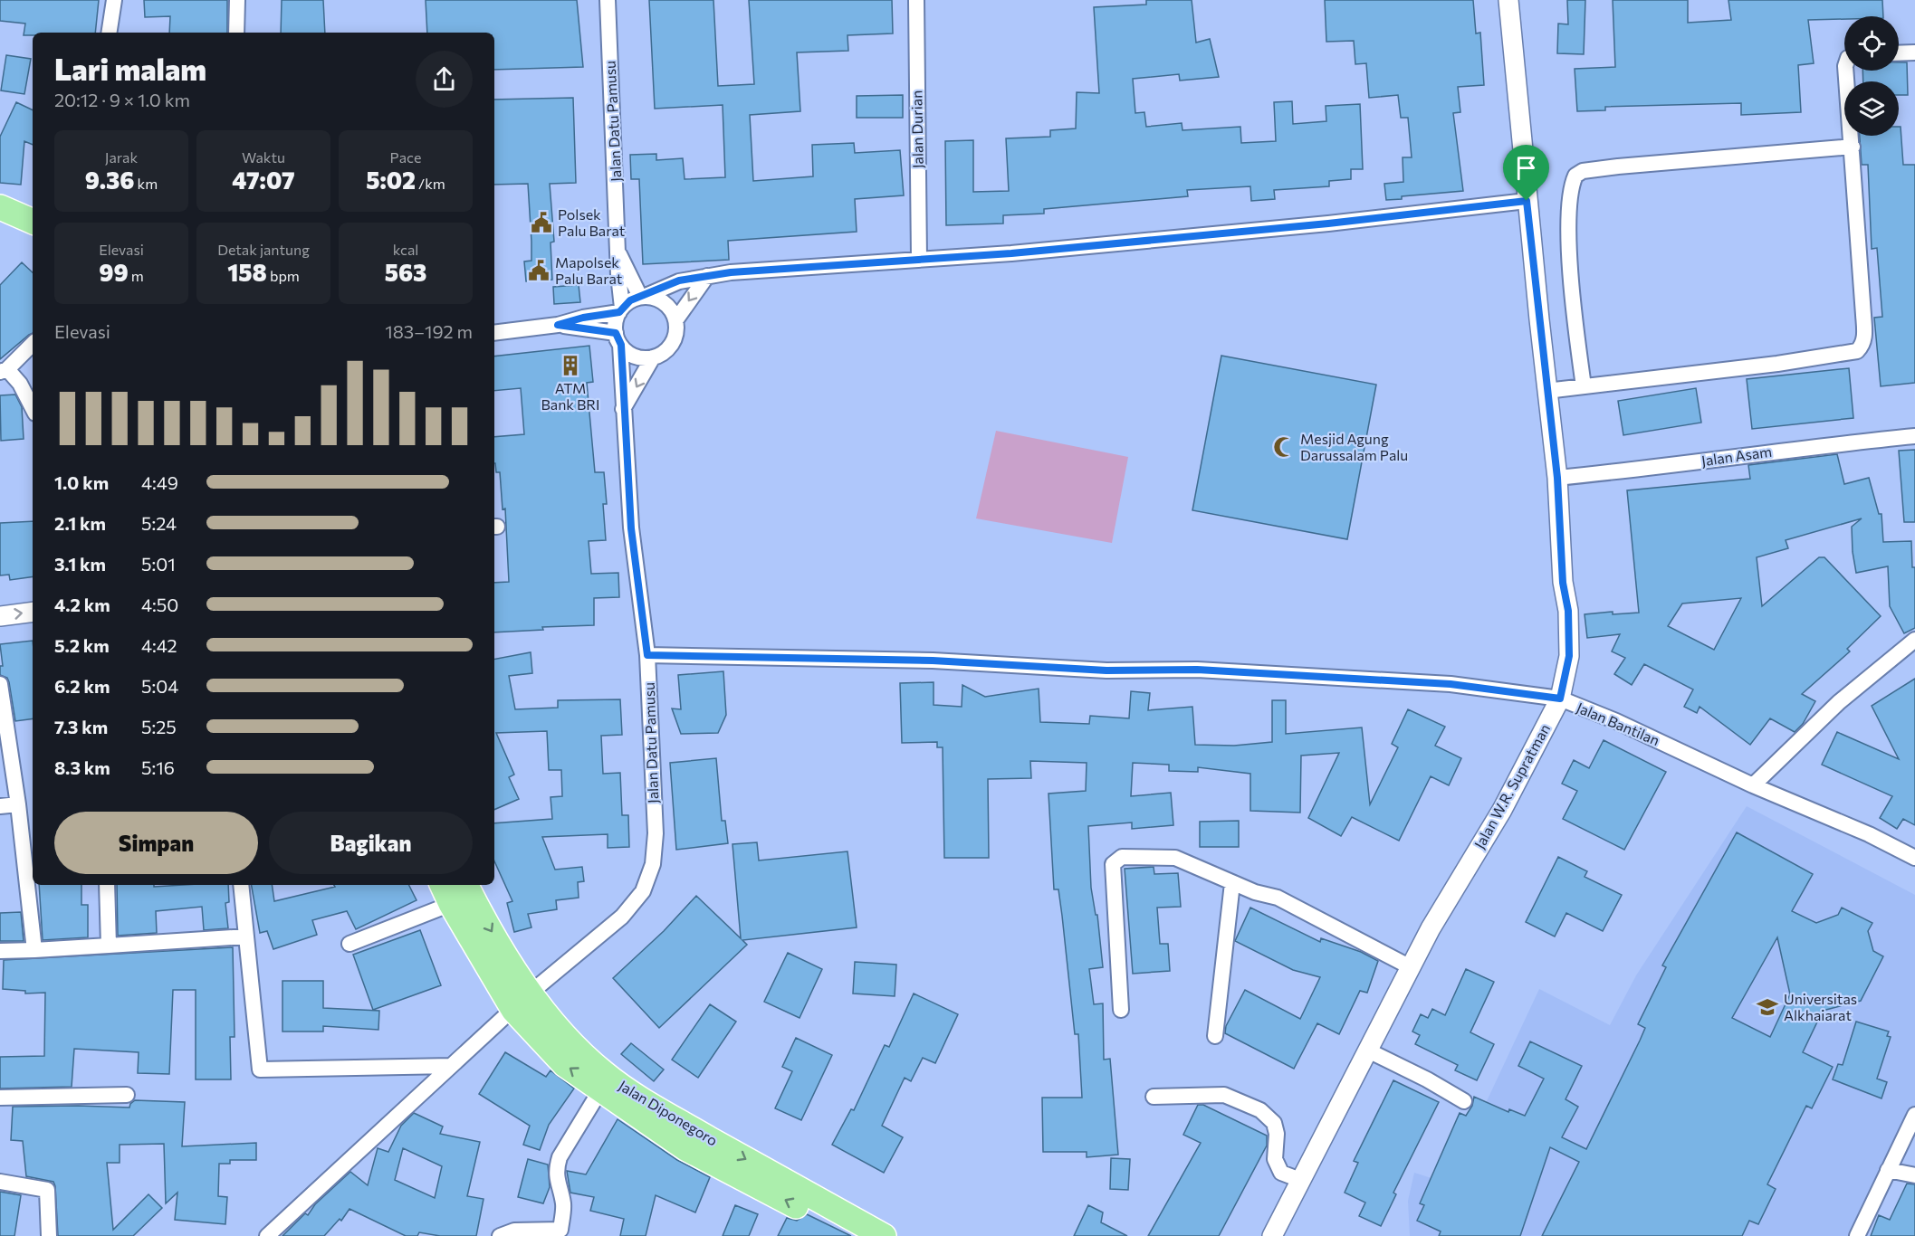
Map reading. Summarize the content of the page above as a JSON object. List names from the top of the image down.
{
  "streets": {
    "highway": ["Jalan Diponegoro"],
    "street": [
      "Jalan Datu Pamusu",
      "Jalan Durian",
      "Jalan Asam",
      "Jalan Bantilan",
      "Jalan W.R. Supratman"
    ]
  },
  "crossings": [
    ["Jalan Datu Pamusu", "Jalan Bantilan"],
    ["Jalan Datu Pamusu", "Jalan Diponegoro"],
    ["Jalan Asam", "Jalan W.R. Supratman"],
    ["Jalan Bantilan", "Jalan W.R. Supratman"]
  ],
  "places": {
    "public building": ["Polsek Palu Barat", "Mapolsek Palu Barat"],
    "building": ["ATM Bank BRI"],
    "mosque": ["Mesjid Agung Darussalam Palu"],
    "school or university": ["Universitas Alkhaiarat"]
  },
  "page": {
    "heading": ["Lari malam", "20:12 · 9 × 1.0 km"],
    "stats": [
      ["Jarak", "9.36 km"],
      ["Waktu", "47:07"],
      ["Pace", "5:02 /km"],
      ["Elevasi", "99 m"],
      ["Detak jantung", "158 bpm"],
      ["kcal", "563"]
    ],
    "chart": ["Elevasi", "183–192 m"],
    "list": [
      {
        "name": "1.0 km",
        "note": "4:49"
      },
      {
        "name": "2.1 km",
        "note": "5:24"
      },
      {
        "name": "3.1 km",
        "note": "5:01"
      },
      {
        "name": "4.2 km",
        "note": "4:50"
      },
      {
        "name": "5.2 km",
        "note": "4:42"
      },
      {
        "name": "6.2 km",
        "note": "5:04"
      },
      {
        "name": "7.3 km",
        "note": "5:25"
      },
      {
        "name": "8.3 km",
        "note": "5:16"
      }
    ],
    "buttons": ["Simpan", "Bagikan"]
  }
}
